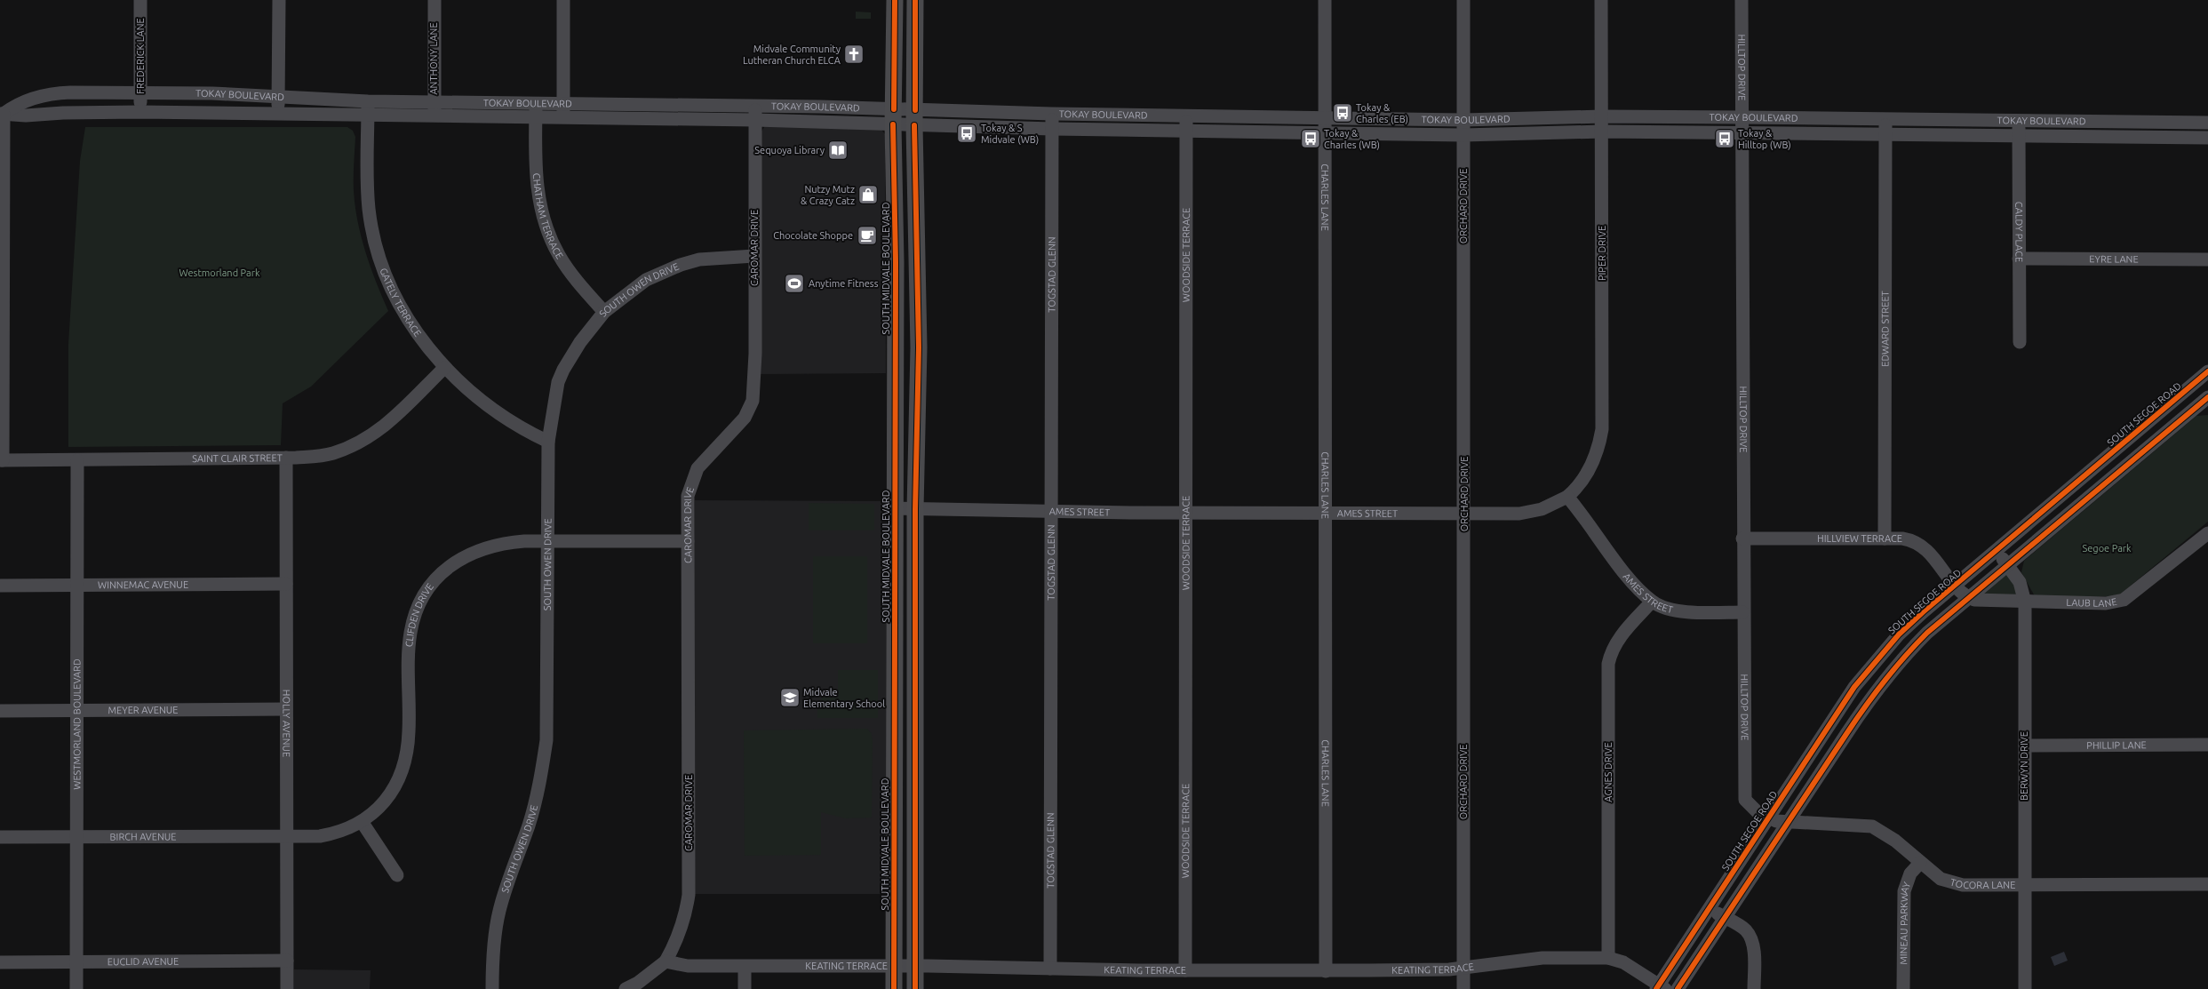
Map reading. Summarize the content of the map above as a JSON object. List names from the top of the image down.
{
  "streets": {
    "main road": ["SOUTH MIDVALE BOULEVARD"],
    "street": [
      "FREDERICK LANE",
      "ANTHONY LANE",
      "HILLTOP DRIVE",
      "TOKAY BOULEVARD",
      "CHARLES LANE",
      "ORCHARD DRIVE",
      "CHATHAM TERRACE",
      "CALDY PLACE",
      "CAROMAR DRIVE",
      "PIPER DRIVE",
      "WOODSIDE TERRACE",
      "EYRE LANE",
      "TOGSTAD GLENN",
      "SOUTH OWEN DRIVE",
      "GATELY TERRACE",
      "EDWARD STREET",
      "SOUTH SEGOE ROAD",
      "SAINT CLAIR STREET",
      "AMES STREET",
      "HILLVIEW TERRACE",
      "WINNEMAC AVENUE",
      "LAUB LANE",
      "CLIFDEN DRIVE",
      "MEYER AVENUE",
      "HOLLY AVENUE",
      "WESTMORLAND BOULEVARD",
      "PHILLIP LANE",
      "BERWYN DRIVE",
      "AGNES DRIVE",
      "BIRCH AVENUE",
      "TOCORA LANE",
      "MINEAU PARKWAY",
      "EUCLID AVENUE",
      "KEATING TERRACE"
    ]
  },
  "crossings": [
    ["FREDERICK LANE", "TOKAY BOULEVARD"],
    ["ANTHONY LANE", "TOKAY BOULEVARD"],
    ["HILLTOP DRIVE", "TOKAY BOULEVARD"],
    ["HILLTOP DRIVE", "SOUTH SEGOE ROAD"],
    ["HILLTOP DRIVE", "AMES STREET"],
    ["HILLTOP DRIVE", "HILLVIEW TERRACE"],
    ["HILLTOP DRIVE", "TOCORA LANE"],
    ["TOKAY BOULEVARD", "CHARLES LANE"],
    ["TOKAY BOULEVARD", "ORCHARD DRIVE"],
    ["TOKAY BOULEVARD", "CHATHAM TERRACE"],
    ["TOKAY BOULEVARD", "CALDY PLACE"],
    ["TOKAY BOULEVARD", "CAROMAR DRIVE"],
    ["TOKAY BOULEVARD", "PIPER DRIVE"],
    ["TOKAY BOULEVARD", "WOODSIDE TERRACE"],
    ["TOKAY BOULEVARD", "SOUTH MIDVALE BOULEVARD"],
    ["TOKAY BOULEVARD", "TOGSTAD GLENN"],
    ["TOKAY BOULEVARD", "GATELY TERRACE"],
    ["TOKAY BOULEVARD", "EDWARD STREET"],
    ["CHARLES LANE", "AMES STREET"],
    ["CHARLES LANE", "KEATING TERRACE"],
    ["ORCHARD DRIVE", "AMES STREET"],
    ["ORCHARD DRIVE", "KEATING TERRACE"],
    ["CHATHAM TERRACE", "SOUTH OWEN DRIVE"],
    ["CALDY PLACE", "EYRE LANE"],
    ["CAROMAR DRIVE", "SOUTH OWEN DRIVE"],
    ["CAROMAR DRIVE", "CLIFDEN DRIVE"],
    ["CAROMAR DRIVE", "KEATING TERRACE"],
    ["PIPER DRIVE", "AMES STREET"],
    ["WOODSIDE TERRACE", "AMES STREET"],
    ["WOODSIDE TERRACE", "KEATING TERRACE"],
    ["SOUTH MIDVALE BOULEVARD", "AMES STREET"],
    ["SOUTH MIDVALE BOULEVARD", "KEATING TERRACE"],
    ["TOGSTAD GLENN", "AMES STREET"],
    ["TOGSTAD GLENN", "KEATING TERRACE"],
    ["SOUTH OWEN DRIVE", "GATELY TERRACE"],
    ["SOUTH OWEN DRIVE", "CLIFDEN DRIVE"],
    ["GATELY TERRACE", "SAINT CLAIR STREET"],
    ["EDWARD STREET", "HILLVIEW TERRACE"],
    ["SOUTH SEGOE ROAD", "HILLVIEW TERRACE"],
    ["SOUTH SEGOE ROAD", "LAUB LANE"],
    ["SOUTH SEGOE ROAD", "BERWYN DRIVE"],
    ["SOUTH SEGOE ROAD", "TOCORA LANE"],
    ["SOUTH SEGOE ROAD", "KEATING TERRACE"],
    ["SAINT CLAIR STREET", "HOLLY AVENUE"],
    ["SAINT CLAIR STREET", "WESTMORLAND BOULEVARD"],
    ["AMES STREET", "AGNES DRIVE"],
    ["WINNEMAC AVENUE", "HOLLY AVENUE"],
    ["WINNEMAC AVENUE", "WESTMORLAND BOULEVARD"],
    ["LAUB LANE", "BERWYN DRIVE"],
    ["CLIFDEN DRIVE", "HOLLY AVENUE"],
    ["CLIFDEN DRIVE", "BIRCH AVENUE"],
    ["MEYER AVENUE", "HOLLY AVENUE"],
    ["MEYER AVENUE", "WESTMORLAND BOULEVARD"],
    ["HOLLY AVENUE", "BIRCH AVENUE"],
    ["HOLLY AVENUE", "EUCLID AVENUE"],
    ["WESTMORLAND BOULEVARD", "BIRCH AVENUE"],
    ["WESTMORLAND BOULEVARD", "EUCLID AVENUE"],
    ["PHILLIP LANE", "BERWYN DRIVE"],
    ["BERWYN DRIVE", "TOCORA LANE"],
    ["AGNES DRIVE", "KEATING TERRACE"],
    ["TOCORA LANE", "MINEAU PARKWAY"]
  ],
  "parks": ["Westmorland Park", "Segoe Park"],
  "places": {
    "church": ["Midvale Community Lutheran Church ELCA"],
    "bus stop": [
      "Tokay & Charles (EB)",
      "Tokay & S Midvale (WB)",
      "Tokay & Charles (WB)",
      "Tokay & Hilltop (WB)"
    ],
    "library": ["Sequoya Library"],
    "shop": ["Nutzy Mutz & Crazy Catz"],
    "cafe": ["Chocolate Shoppe"],
    "sports": ["Anytime Fitness"],
    "school or university": ["Midvale Elementary School"]
  }
}
